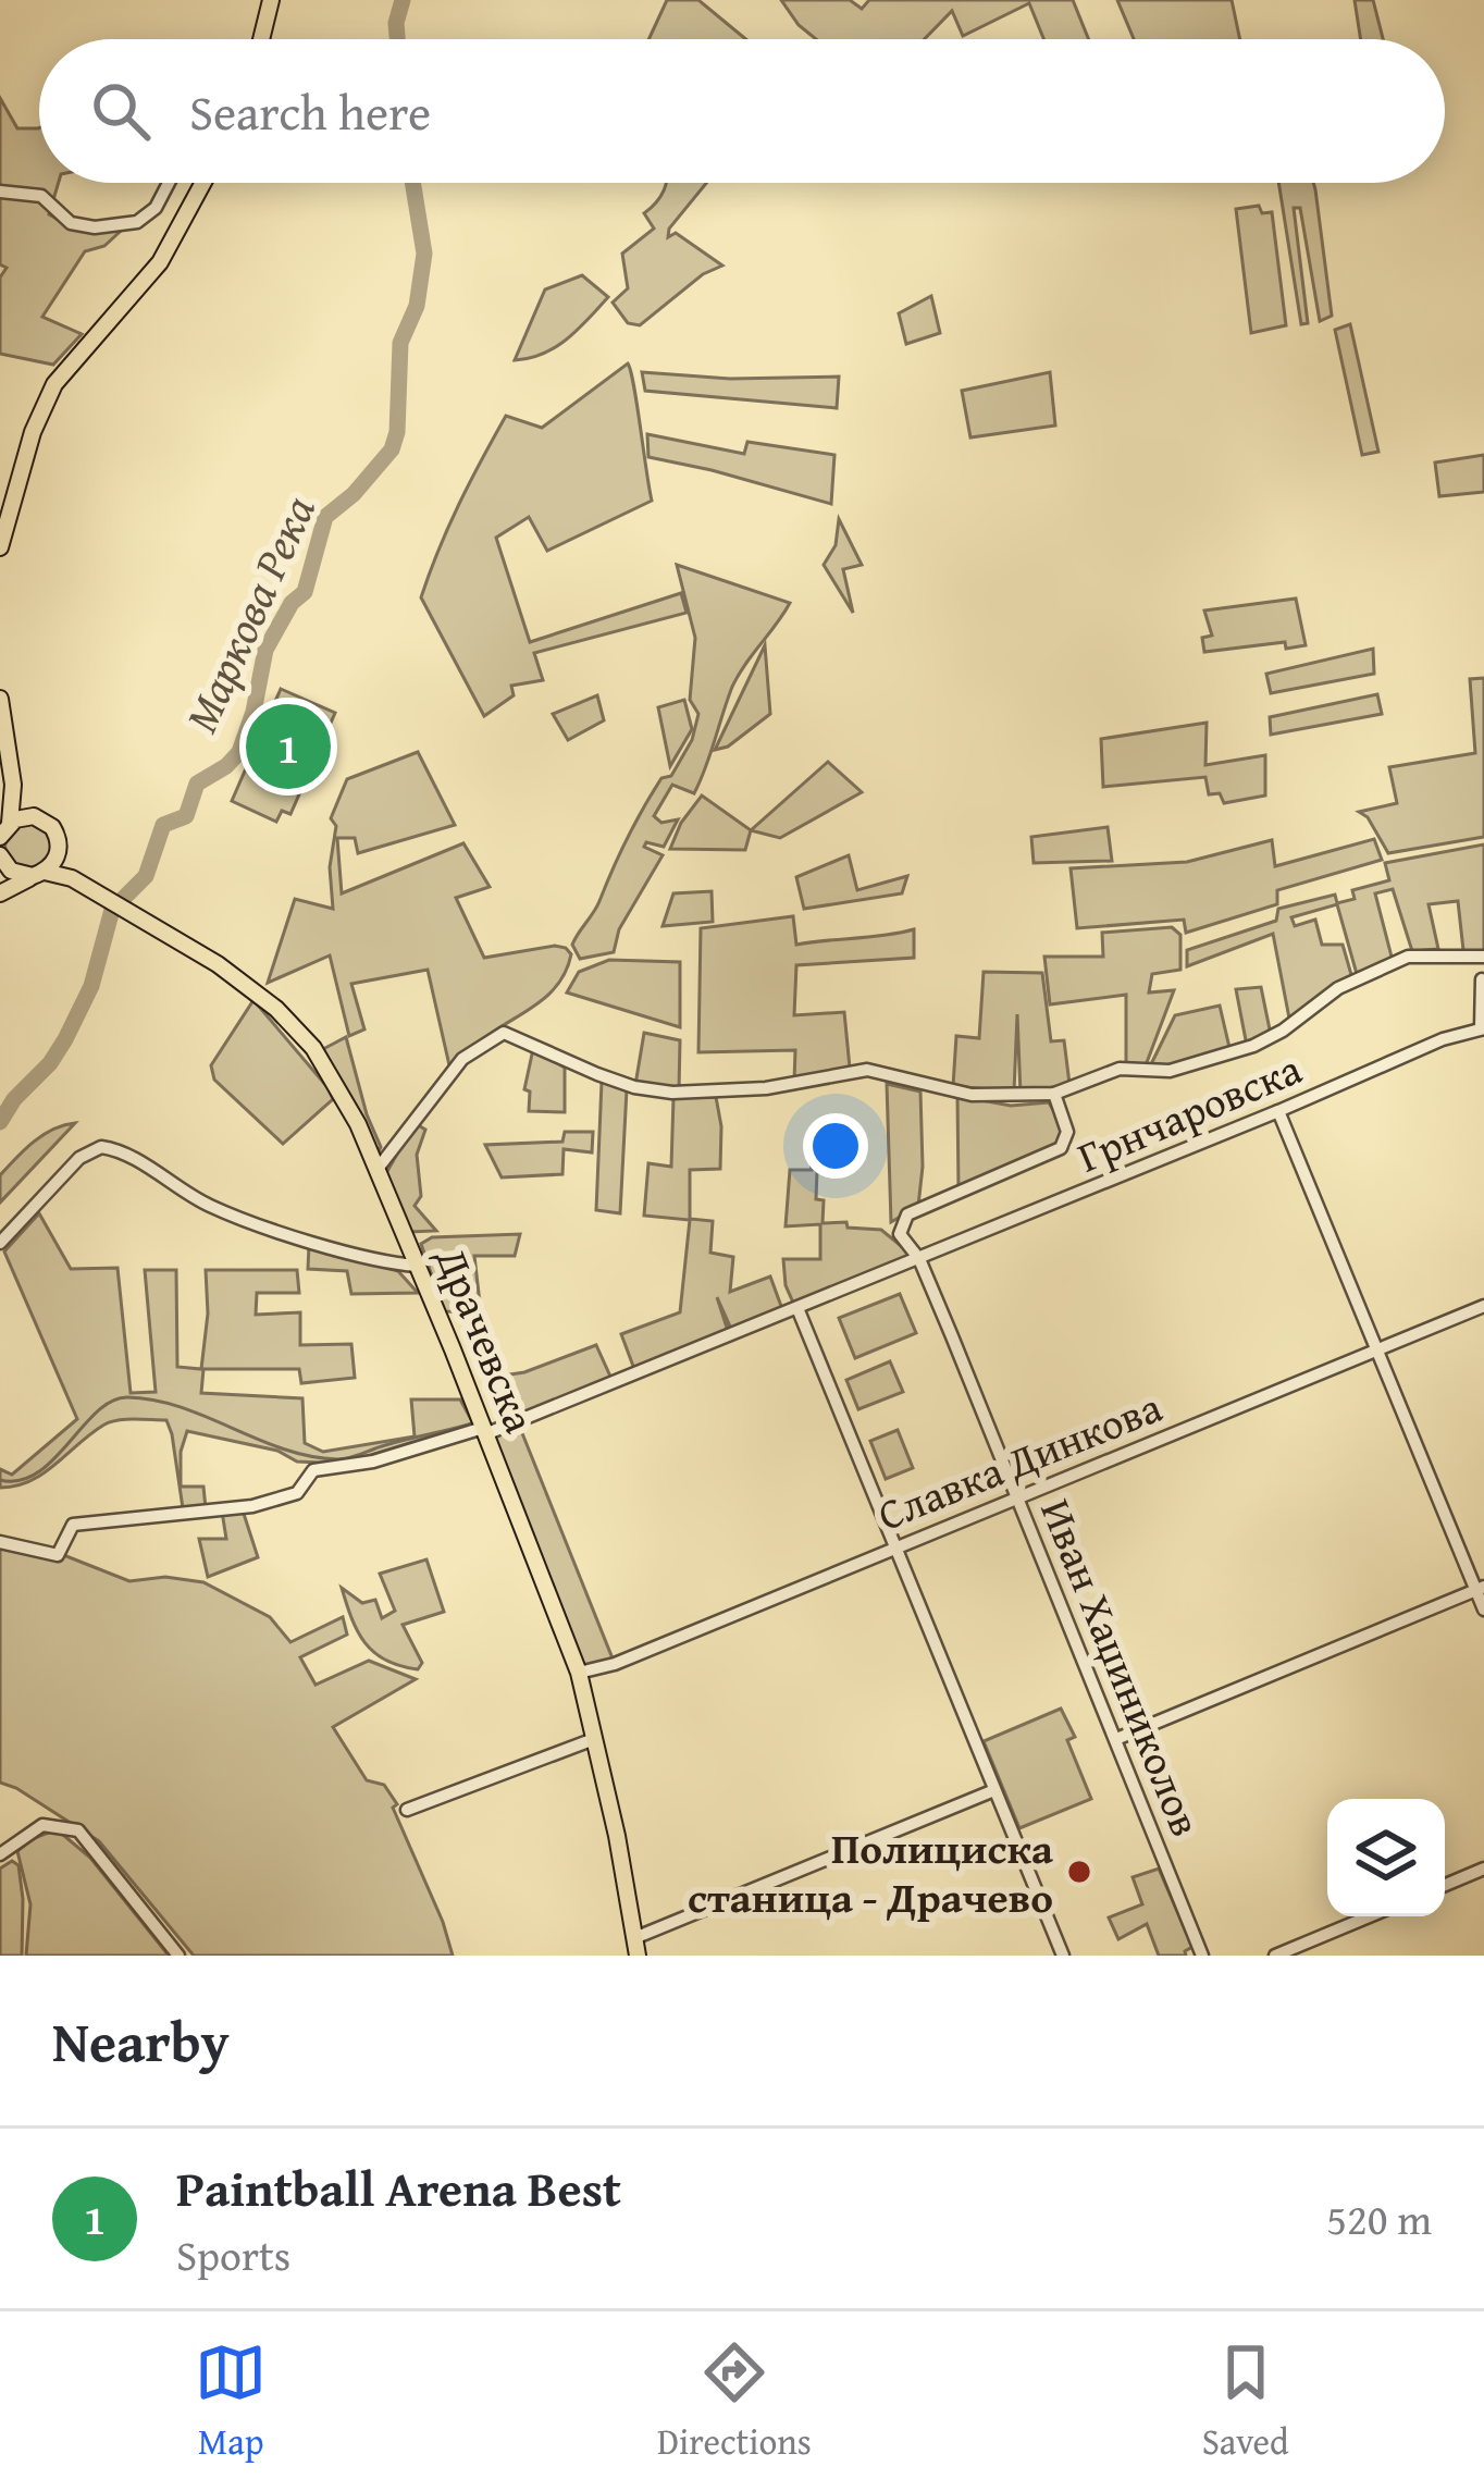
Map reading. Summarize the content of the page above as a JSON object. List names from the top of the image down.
{
  "streets": {
    "main road": ["Драчевска"],
    "street": ["Грнчаровска", "Славка Динкова", "Иван Хаџиниколов"]
  },
  "crossings": [
    ["Грнчаровска", "Драчевска"],
    ["Грнчаровска", "Иван Хаџиниколов"],
    ["Драчевска", "Славка Динкова"],
    ["Славка Динкова", "Иван Хаџиниколов"]
  ],
  "water": ["Маркова Река"],
  "places": ["Полициска станица - Драчево"],
  "page": {
    "search": "Search here",
    "pins": "1",
    "heading": "Nearby",
    "list": [
      {
        "mark": "1",
        "name": "Paintball Arena Best",
        "note": "Sports",
        "value": "520 m"
      }
    ],
    "nav": ["Map", "Directions", "Saved"]
  }
}
